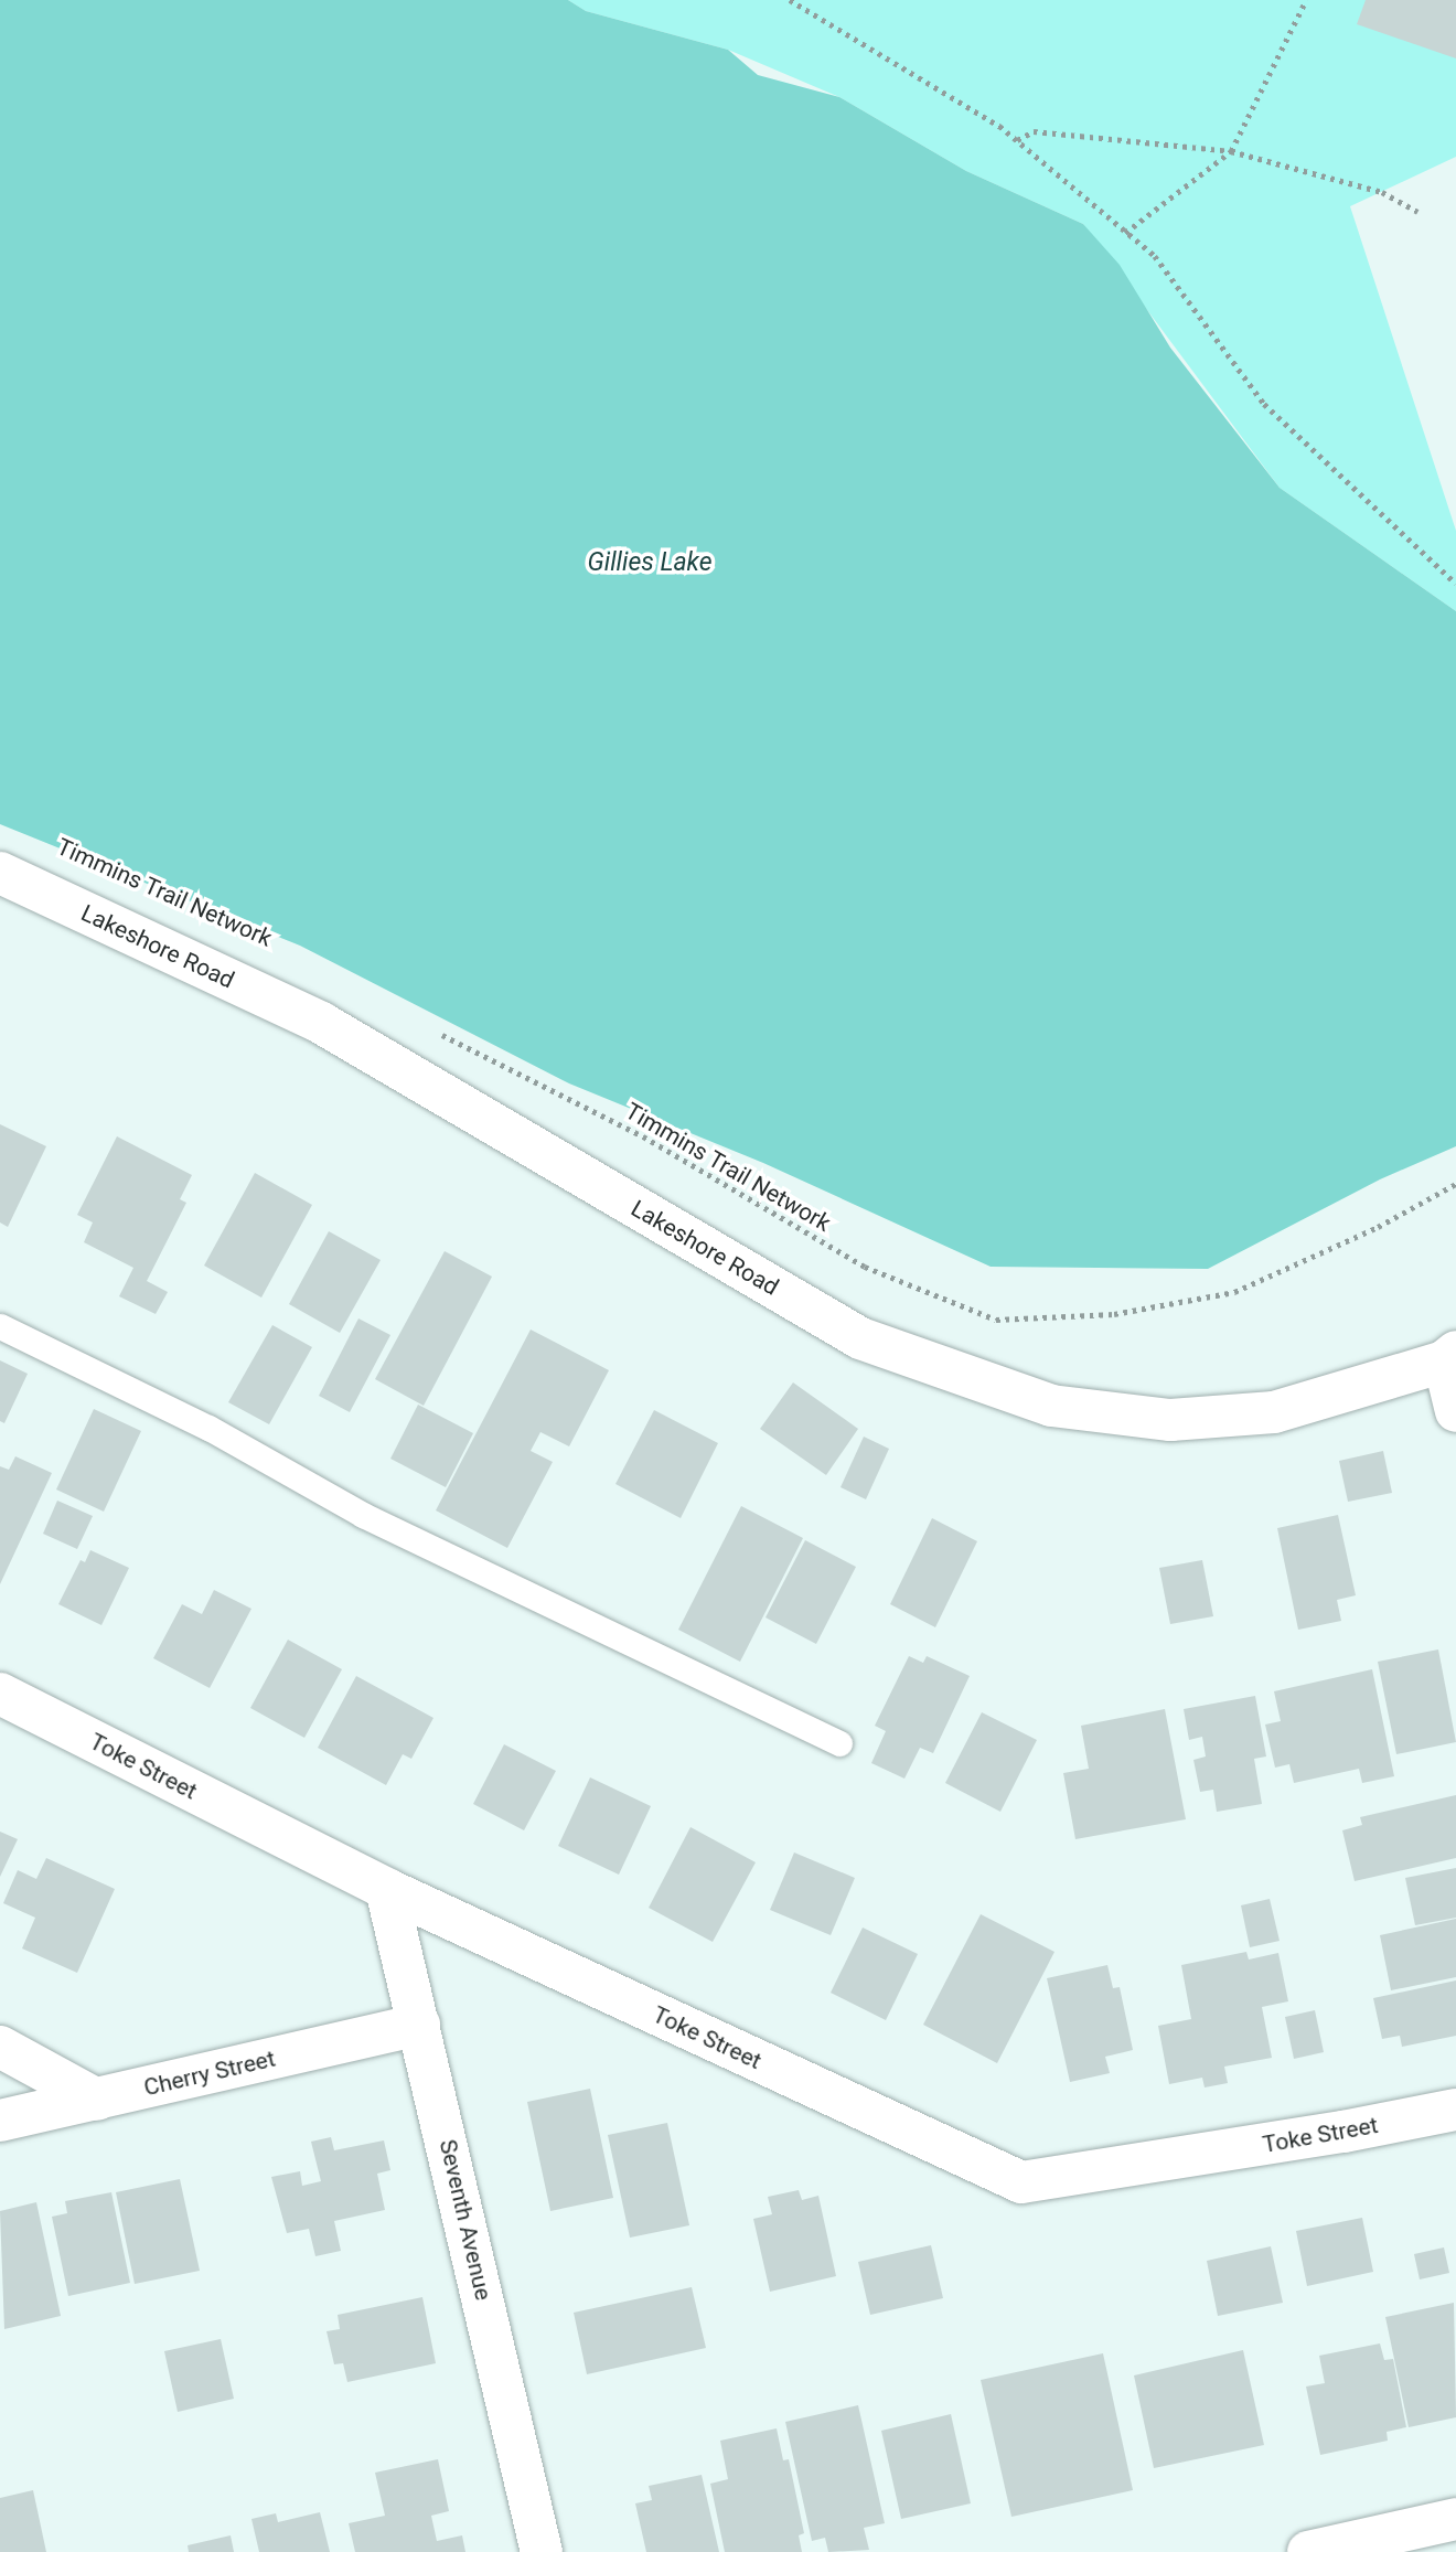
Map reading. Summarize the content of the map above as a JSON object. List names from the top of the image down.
{
  "streets": {
    "street": [
      "Lakeshore Road",
      "Toke Street",
      "Cherry Street",
      "Seventh Avenue"
    ],
    "path": ["Timmins Trail Network"]
  },
  "crossings": [
    ["Toke Street", "Seventh Avenue"],
    ["Cherry Street", "Seventh Avenue"]
  ],
  "water": ["Gillies Lake"]
}
